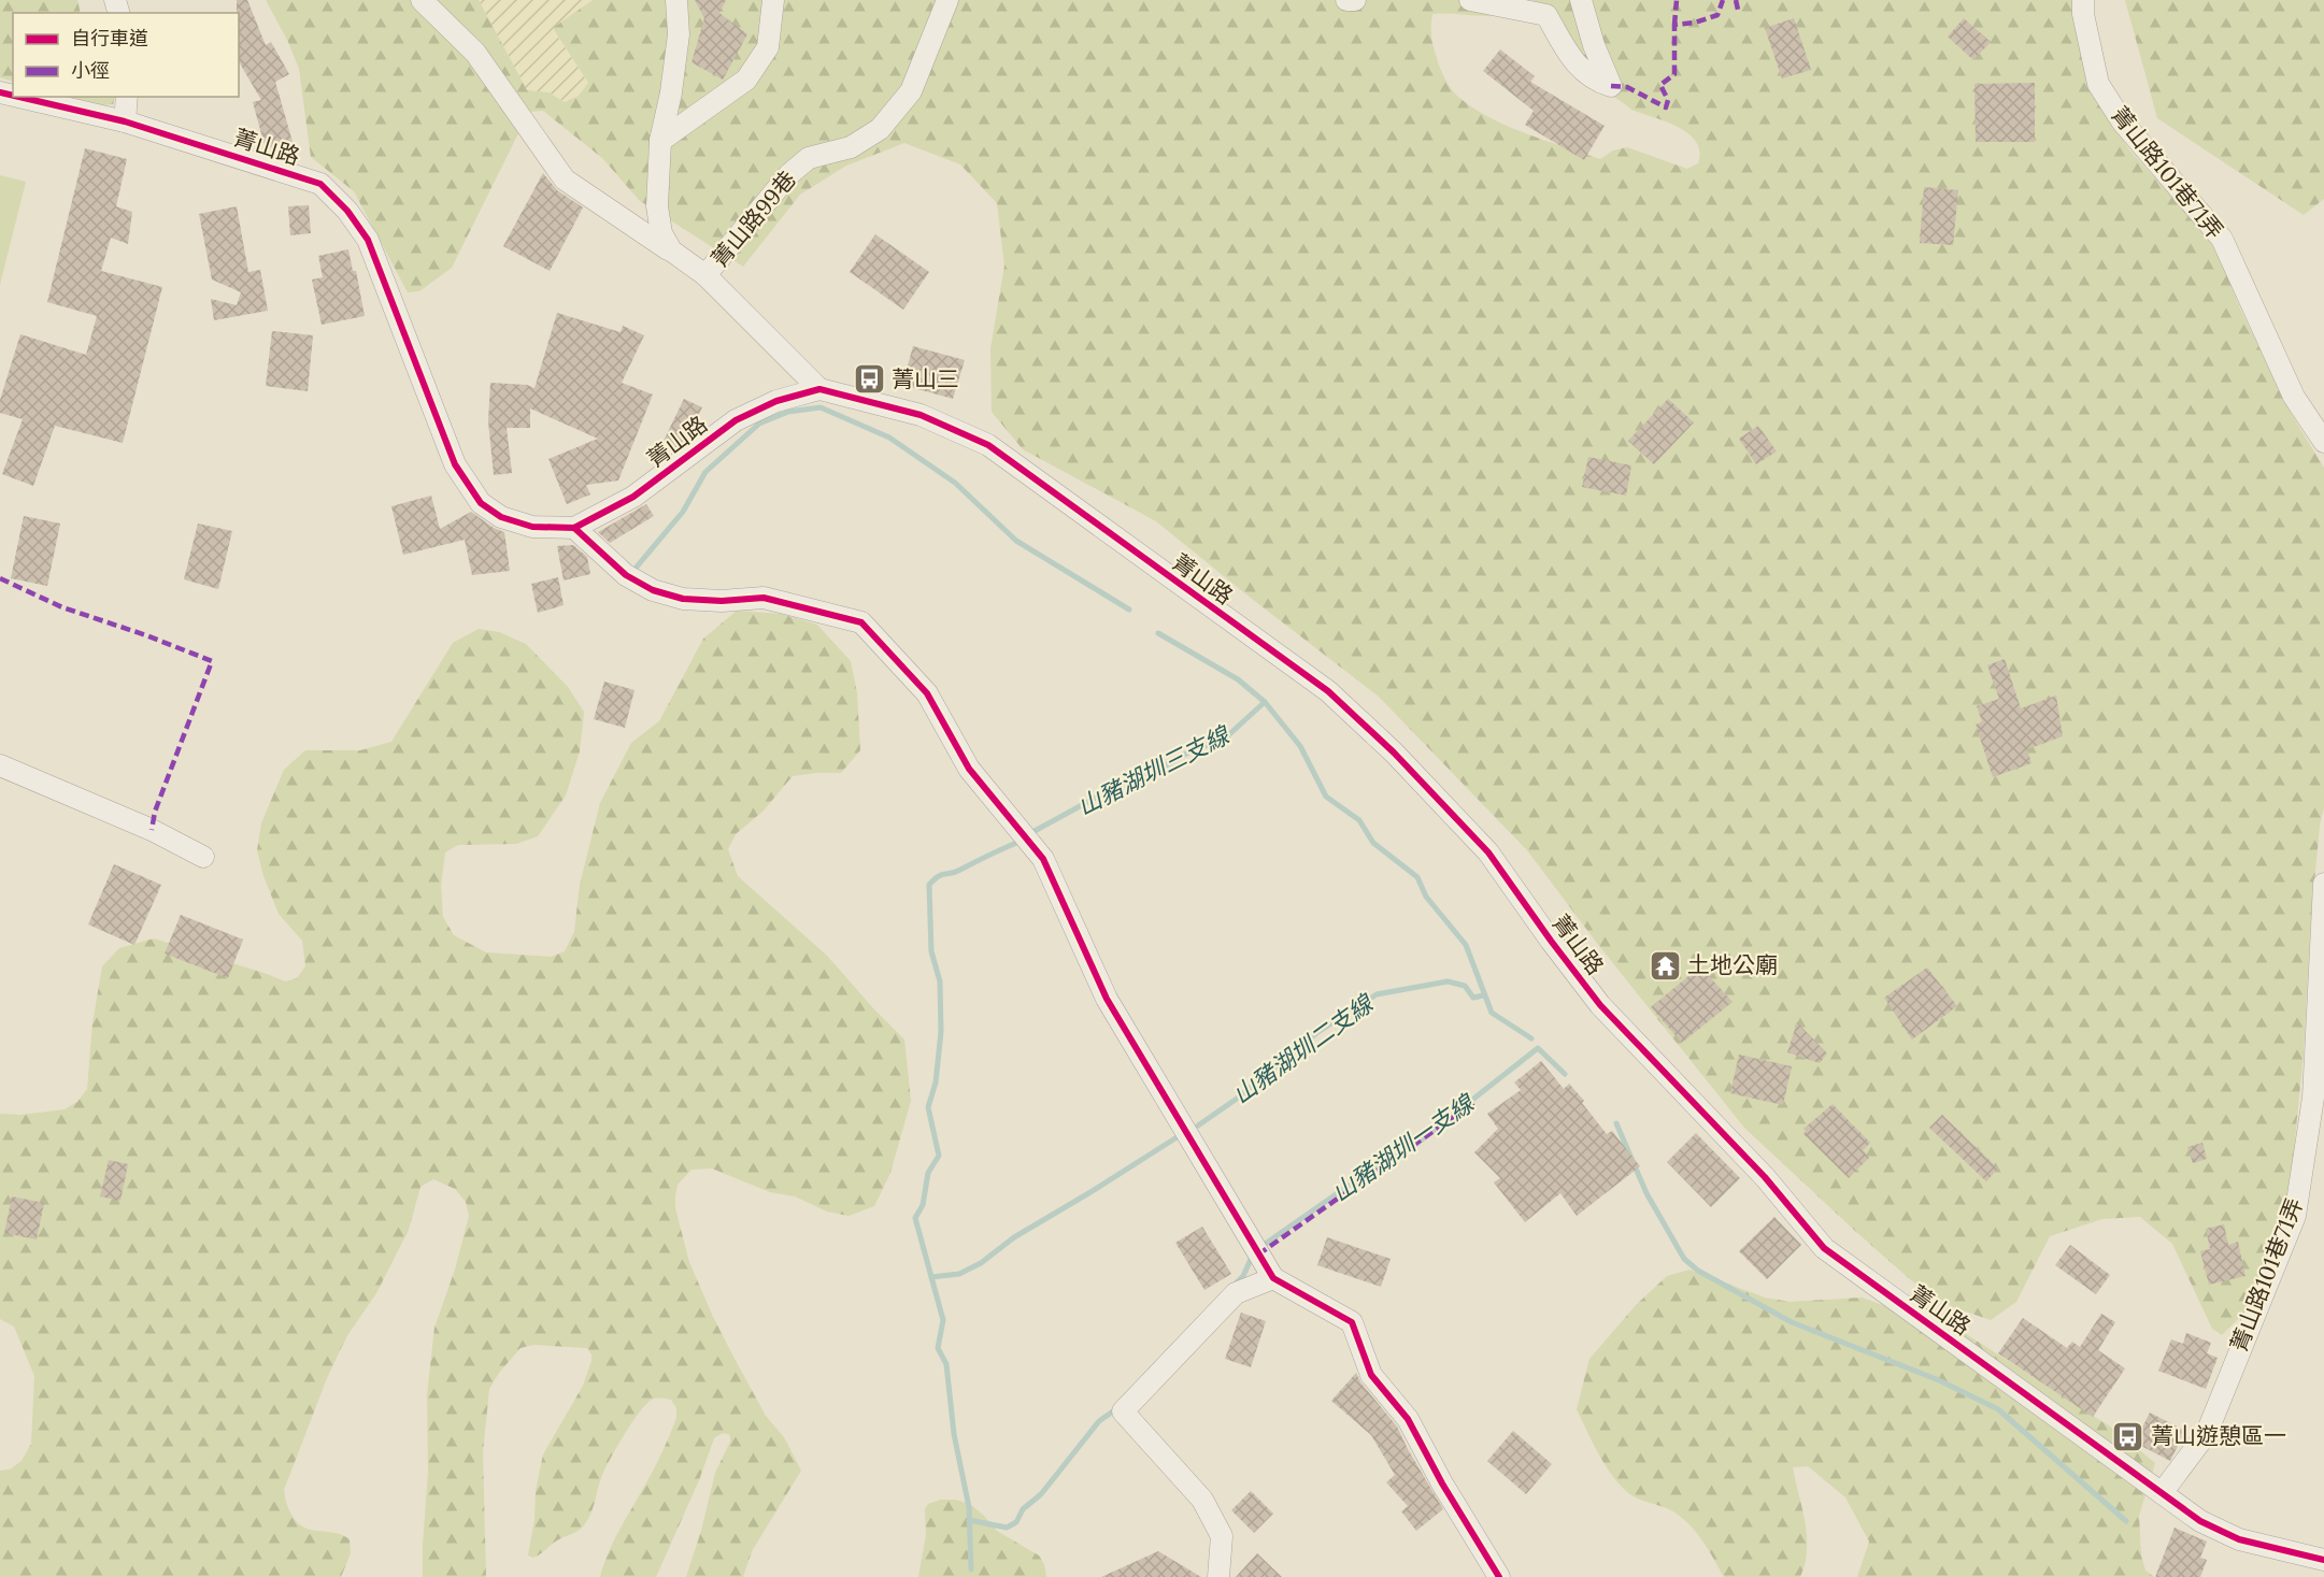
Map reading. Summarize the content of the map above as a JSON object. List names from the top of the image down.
{
  "streets": {
    "street": ["菁山路", "菁山路101巷71弄", "菁山路99巷"]
  },
  "crossings": [
    ["菁山路", "菁山路101巷71弄"]
  ],
  "water": ["山豬湖圳三支線", "山豬湖圳二支線", "山豬湖圳一支線"],
  "places": {
    "bus stop": ["菁山三", "菁山遊憩區一"],
    "temple": ["土地公廟"]
  },
  "legend": ["自行車道", "小徑"]
}
